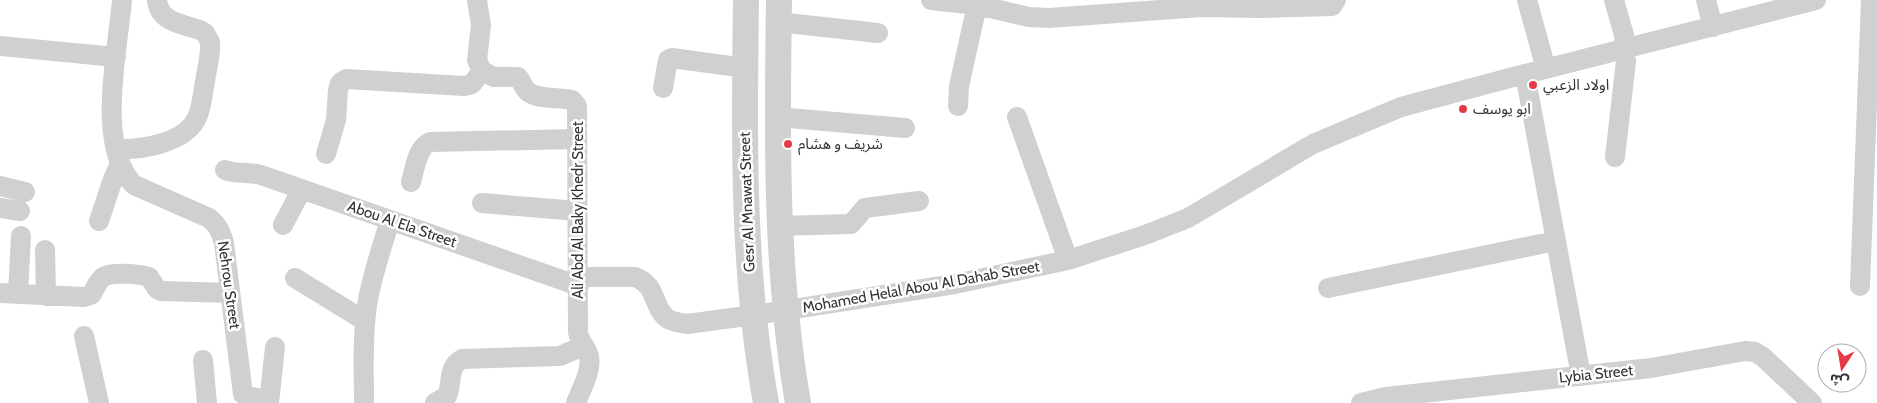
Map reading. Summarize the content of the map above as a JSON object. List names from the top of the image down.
{
  "streets": {
    "street": [
      "Gesr Al Mnawat Street",
      "Ali Abd Al Baky Khedr Street",
      "Abou Al Ela Street",
      "Nehrou Street",
      "Mohamed Helal Abou Al Dahab Street",
      "Lybia Street"
    ]
  },
  "crossings": [
    ["Gesr Al Mnawat Street", "Mohamed Helal Abou Al Dahab Street"],
    ["Ali Abd Al Baky Khedr Street", "Abou Al Ela Street"],
    ["Ali Abd Al Baky Khedr Street", "Mohamed Helal Abou Al Dahab Street"],
    ["Abou Al Ela Street", "Mohamed Helal Abou Al Dahab Street"]
  ],
  "places": ["اولاد الزعبي", "ابو يوسف", "شريف و هشام"],
  "north": "bottom"
}
